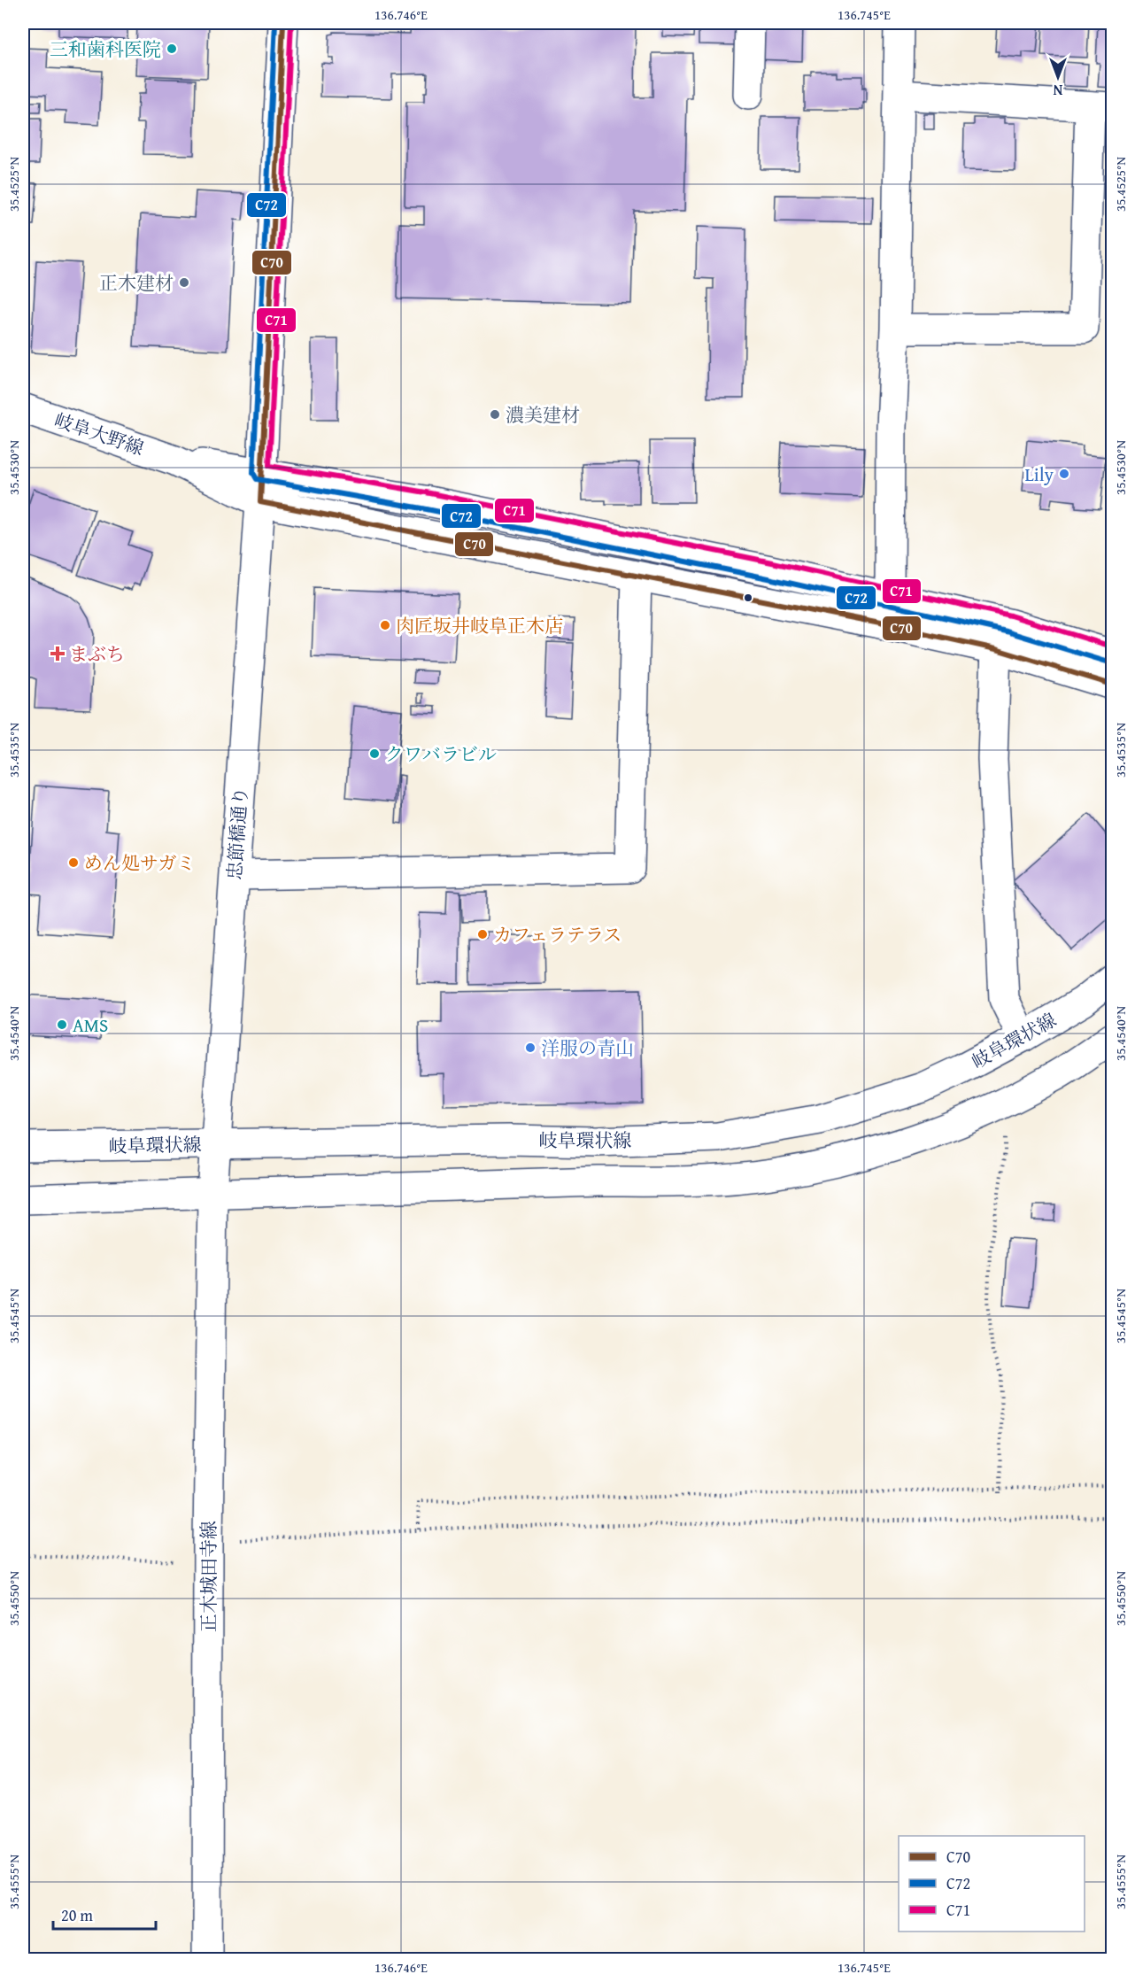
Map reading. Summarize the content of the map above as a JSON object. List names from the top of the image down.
{
  "streets": {
    "main road": [
      "岐阜大野線",
      "忠節橋通り",
      "岐阜環状線",
      "正木城田寺線"
    ]
  },
  "crossings": [
    ["岐阜大野線", "忠節橋通り"],
    ["忠節橋通り", "岐阜環状線"],
    ["忠節橋通り", "正木城田寺線"]
  ],
  "places": {
    "other": [
      "三和歯科医院",
      "正木建材",
      "濃美建材",
      "Lily",
      "肉匠坂井岐阜正木店",
      "クワバラビル",
      "めん処サガミ",
      "カフェラテラス",
      "AMS",
      "洋服の青山"
    ],
    "health": ["まぶち"]
  },
  "lines": ["transit line C70", "transit line C72", "transit line C71"],
  "legend": ["C70", "C72", "C71"],
  "scale_bar": "20 m",
  "north": "bottom",
  "coordinates": [
    "136.746°E",
    "136.745°E",
    "35.4525°N",
    "35.4530°N",
    "35.4535°N",
    "35.4540°N",
    "35.4545°N",
    "35.4550°N",
    "35.4555°N"
  ]
}
